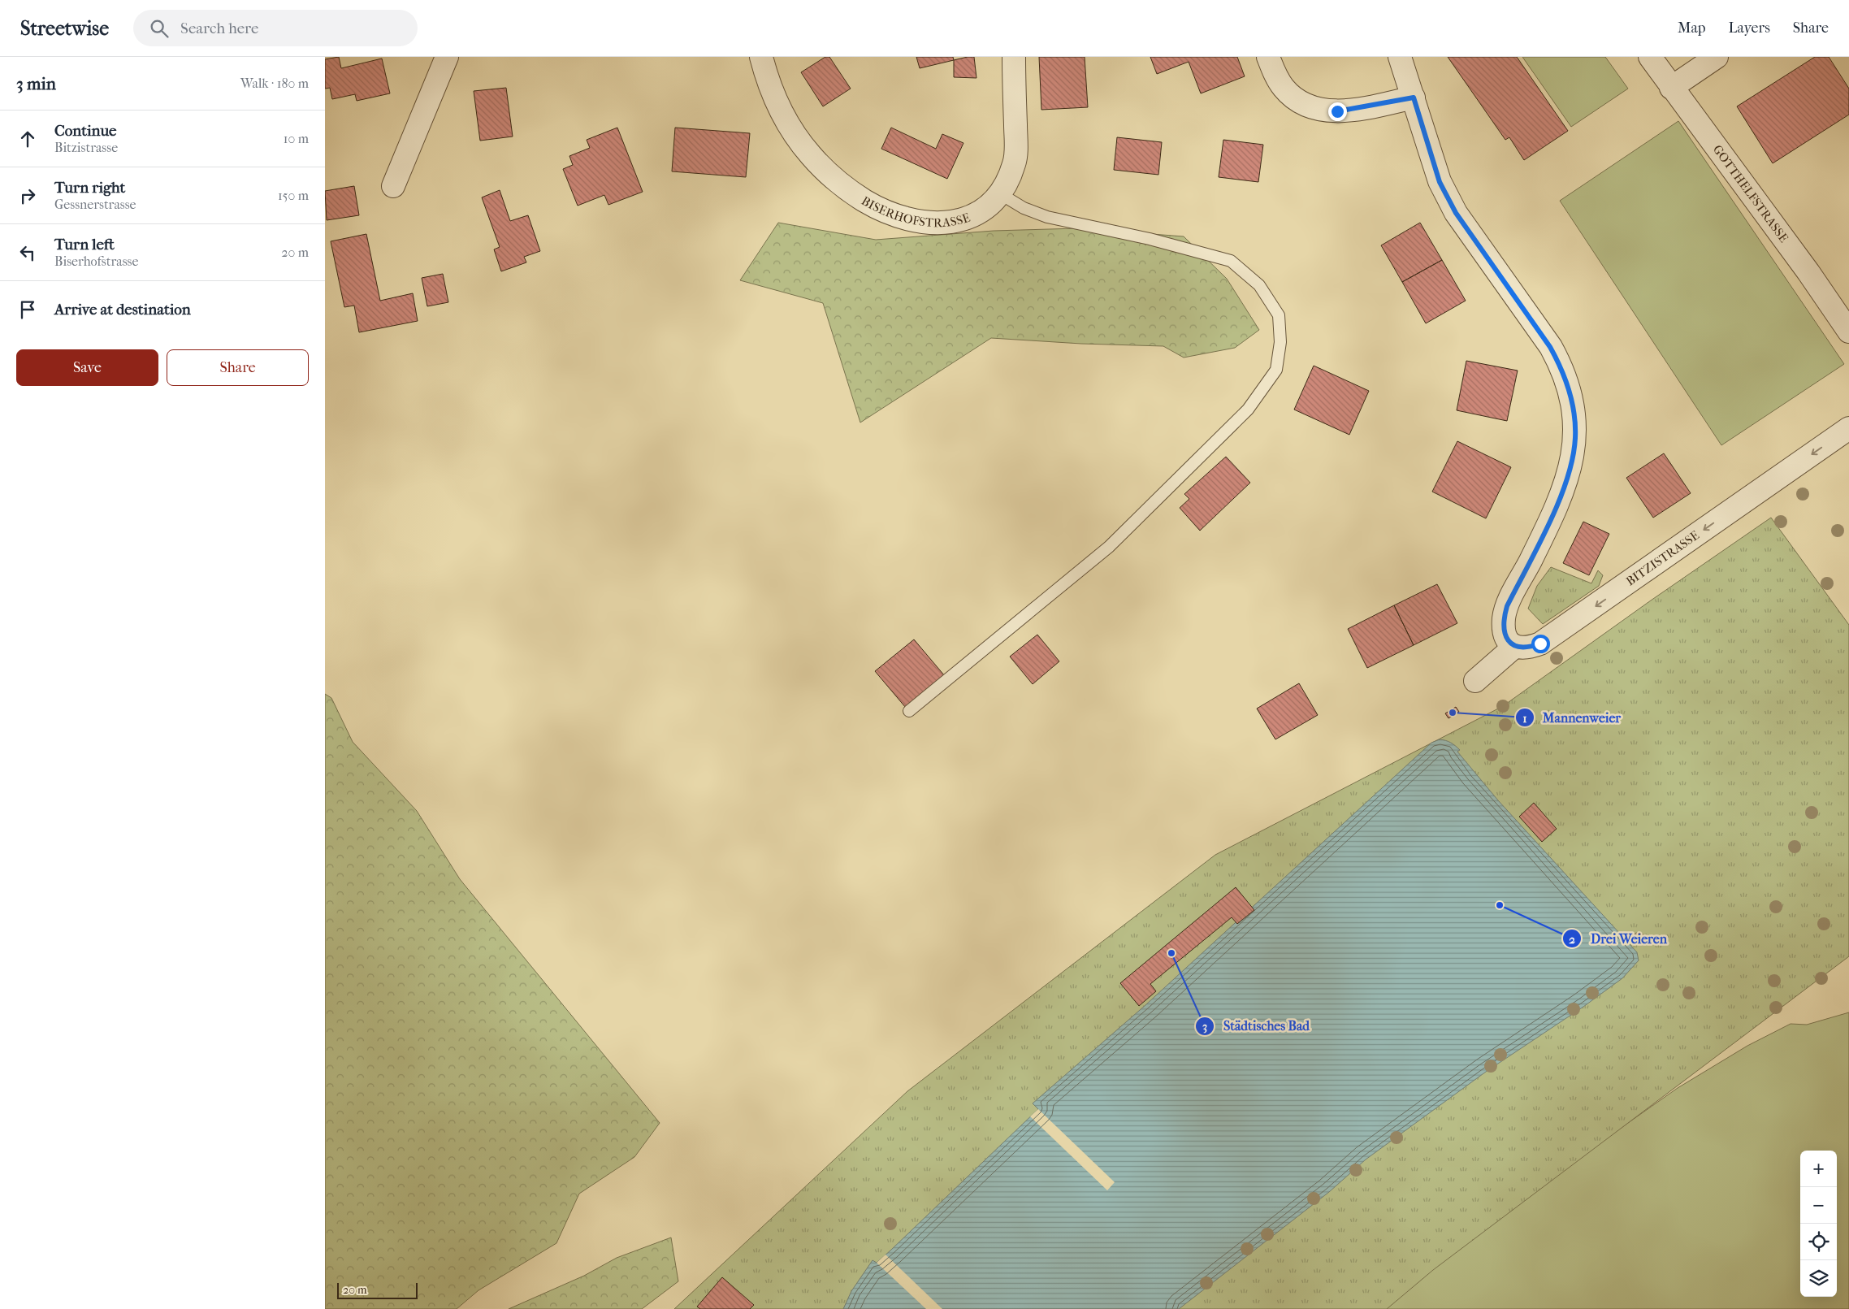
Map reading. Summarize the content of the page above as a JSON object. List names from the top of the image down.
{
  "streets": {
    "street": ["GOTTHELFSTRASSE", "BISERHOFSTRASSE", "BITZISTRASSE"]
  },
  "one_way": ["BITZISTRASSE"],
  "places": ["Mannenweier", "Drei Weieren", "Städtisches Bad"],
  "scale_bar": "20 m",
  "page": {
    "header": "Streetwise",
    "search": "Search here",
    "nav": ["Map", "Layers", "Share"],
    "heading": ["3 min", "Walk · 180 m"],
    "list": [
      ["Continue", "Bitzistrasse", "10 m"],
      ["Turn right", "Gessnerstrasse", "150 m"],
      ["Turn left", "Biserhofstrasse", "20 m"],
      "Arrive at destination"
    ],
    "buttons": ["Save", "Share"],
    "map_buttons": ["+", "−"],
    "scale": "20 m"
  }
}
